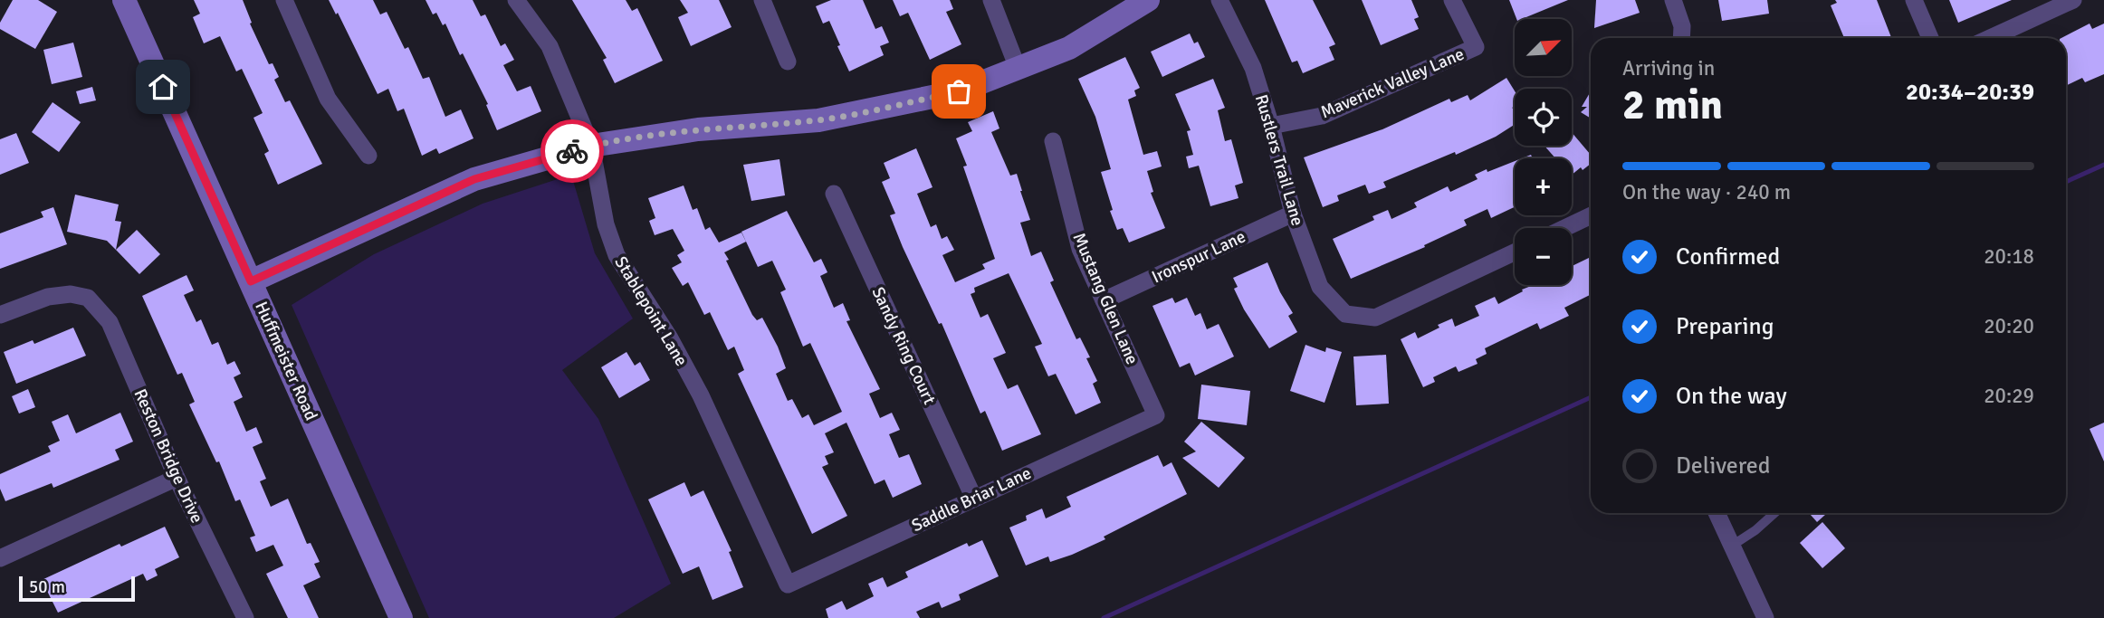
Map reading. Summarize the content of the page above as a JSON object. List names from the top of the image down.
{
  "streets": {
    "street": [
      "Maverick Valley Lane",
      "Rustlers Trail Lane",
      "Ironspur Lane",
      "Mustang Glen Lane",
      "Stablepoint Lane",
      "Sandy Ring Court",
      "Huffmeister Road",
      "Reston Bridge Drive",
      "Saddle Briar Lane"
    ]
  },
  "crossings": [
    ["Maverick Valley Lane", "Rustlers Trail Lane"],
    ["Rustlers Trail Lane", "Ironspur Lane"],
    ["Ironspur Lane", "Mustang Glen Lane"],
    ["Mustang Glen Lane", "Saddle Briar Lane"],
    ["Stablepoint Lane", "Saddle Briar Lane"],
    ["Sandy Ring Court", "Saddle Briar Lane"]
  ],
  "scale_bar": "50 m",
  "north": "top right",
  "page": {
    "map_buttons": ["+", "−"],
    "heading": ["2 min", "Arriving in", "20:34–20:39"],
    "bar": "On the way · 240 m",
    "list": [
      ["Confirmed", "20:18"],
      ["Preparing", "20:20"],
      ["On the way", "20:29"],
      "Delivered"
    ],
    "scale": "50 m"
  }
}
